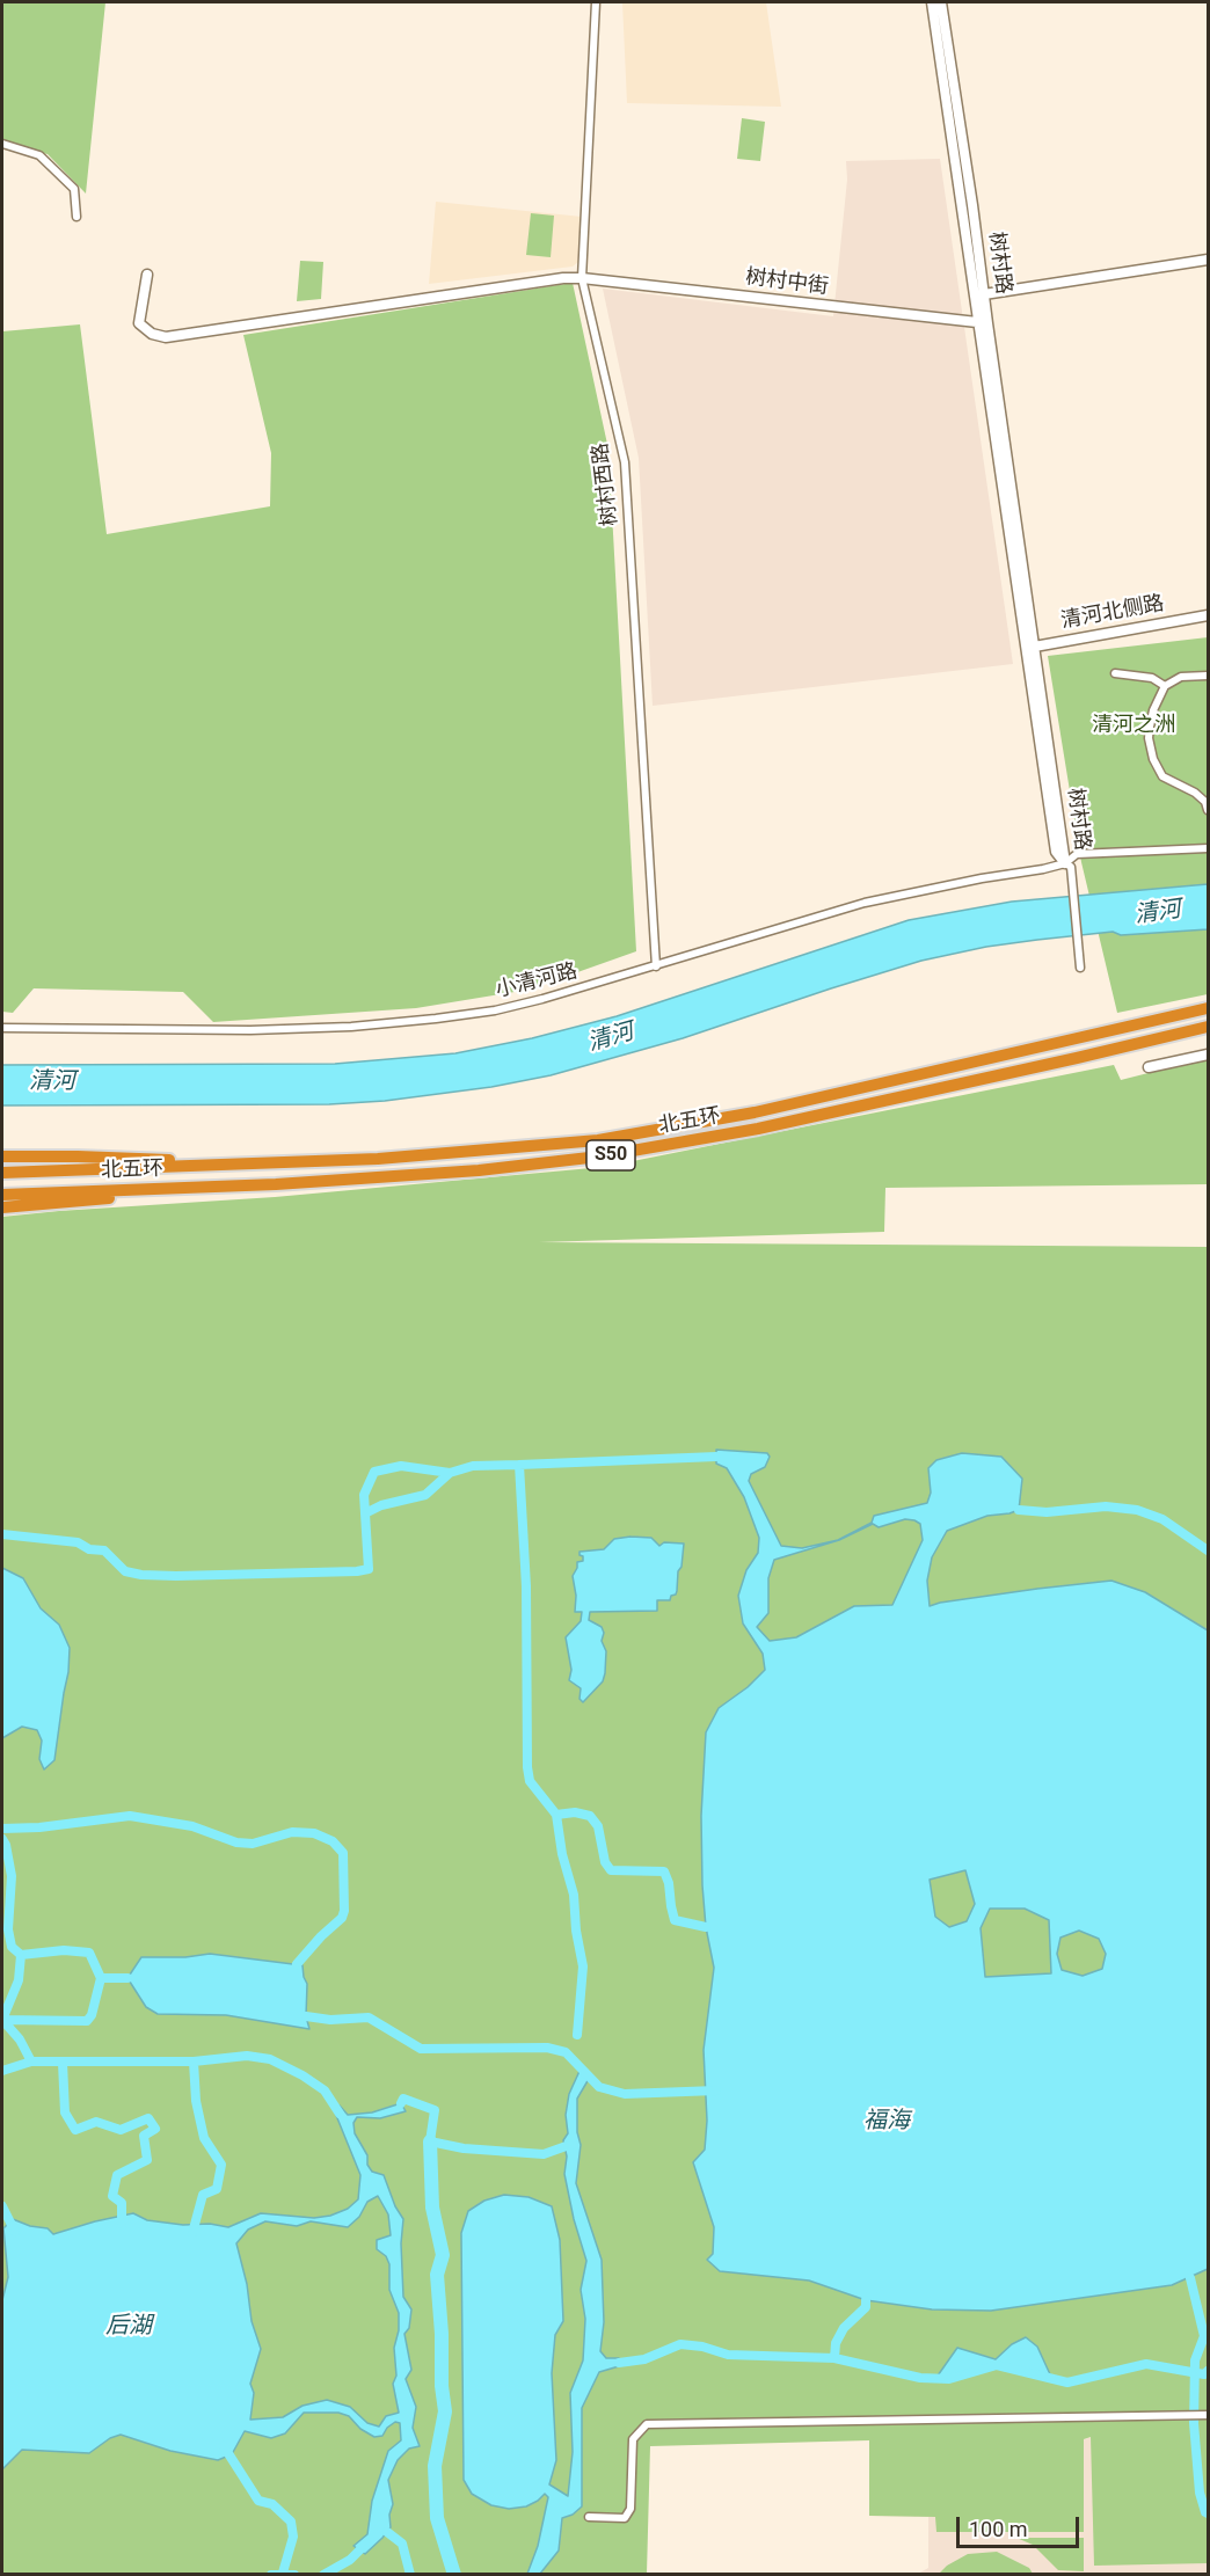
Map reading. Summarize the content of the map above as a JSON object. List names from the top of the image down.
{
  "streets": {
    "highway": ["北五环", "S50"],
    "street": [
      "树村路",
      "树村中街",
      "树村西路",
      "清河北侧路",
      "小清河路"
    ]
  },
  "crossings": [
    ["树村路", "树村中街"],
    ["树村路", "清河北侧路"],
    ["树村路", "小清河路"],
    ["树村中街", "树村西路"],
    ["树村西路", "小清河路"]
  ],
  "water": ["清河", "福海", "后湖"],
  "parks": ["清河之洲"],
  "scale_bar": "100 m"
}
